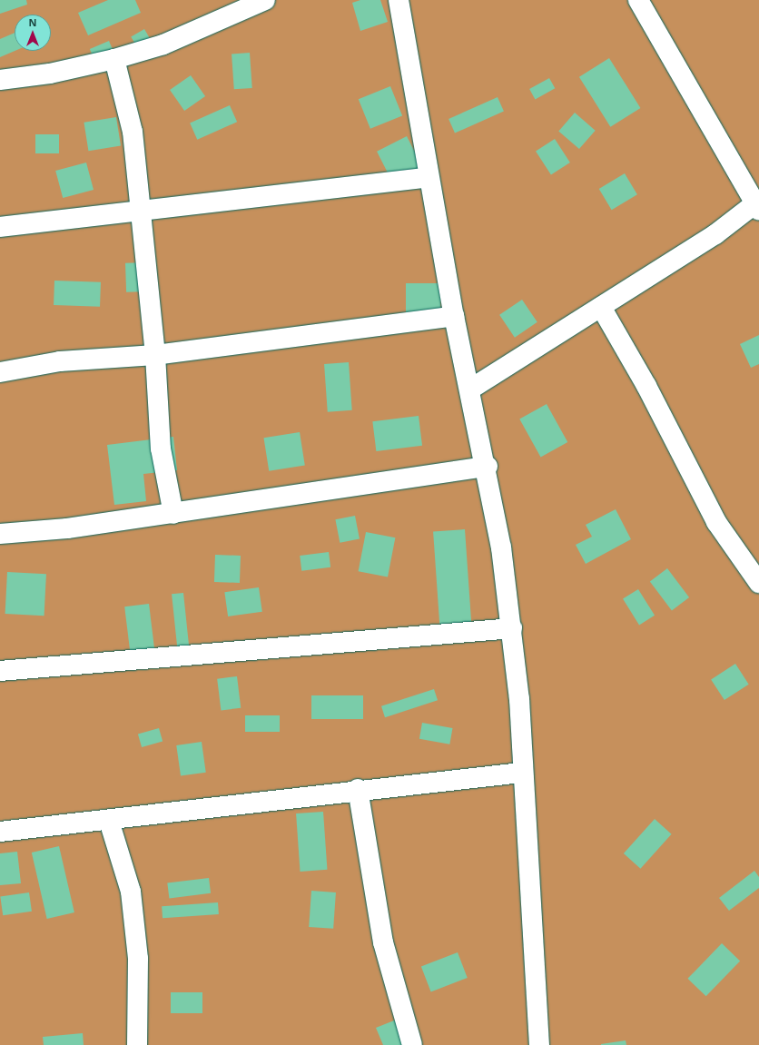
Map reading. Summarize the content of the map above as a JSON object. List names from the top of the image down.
{
  "north": "top"
}
